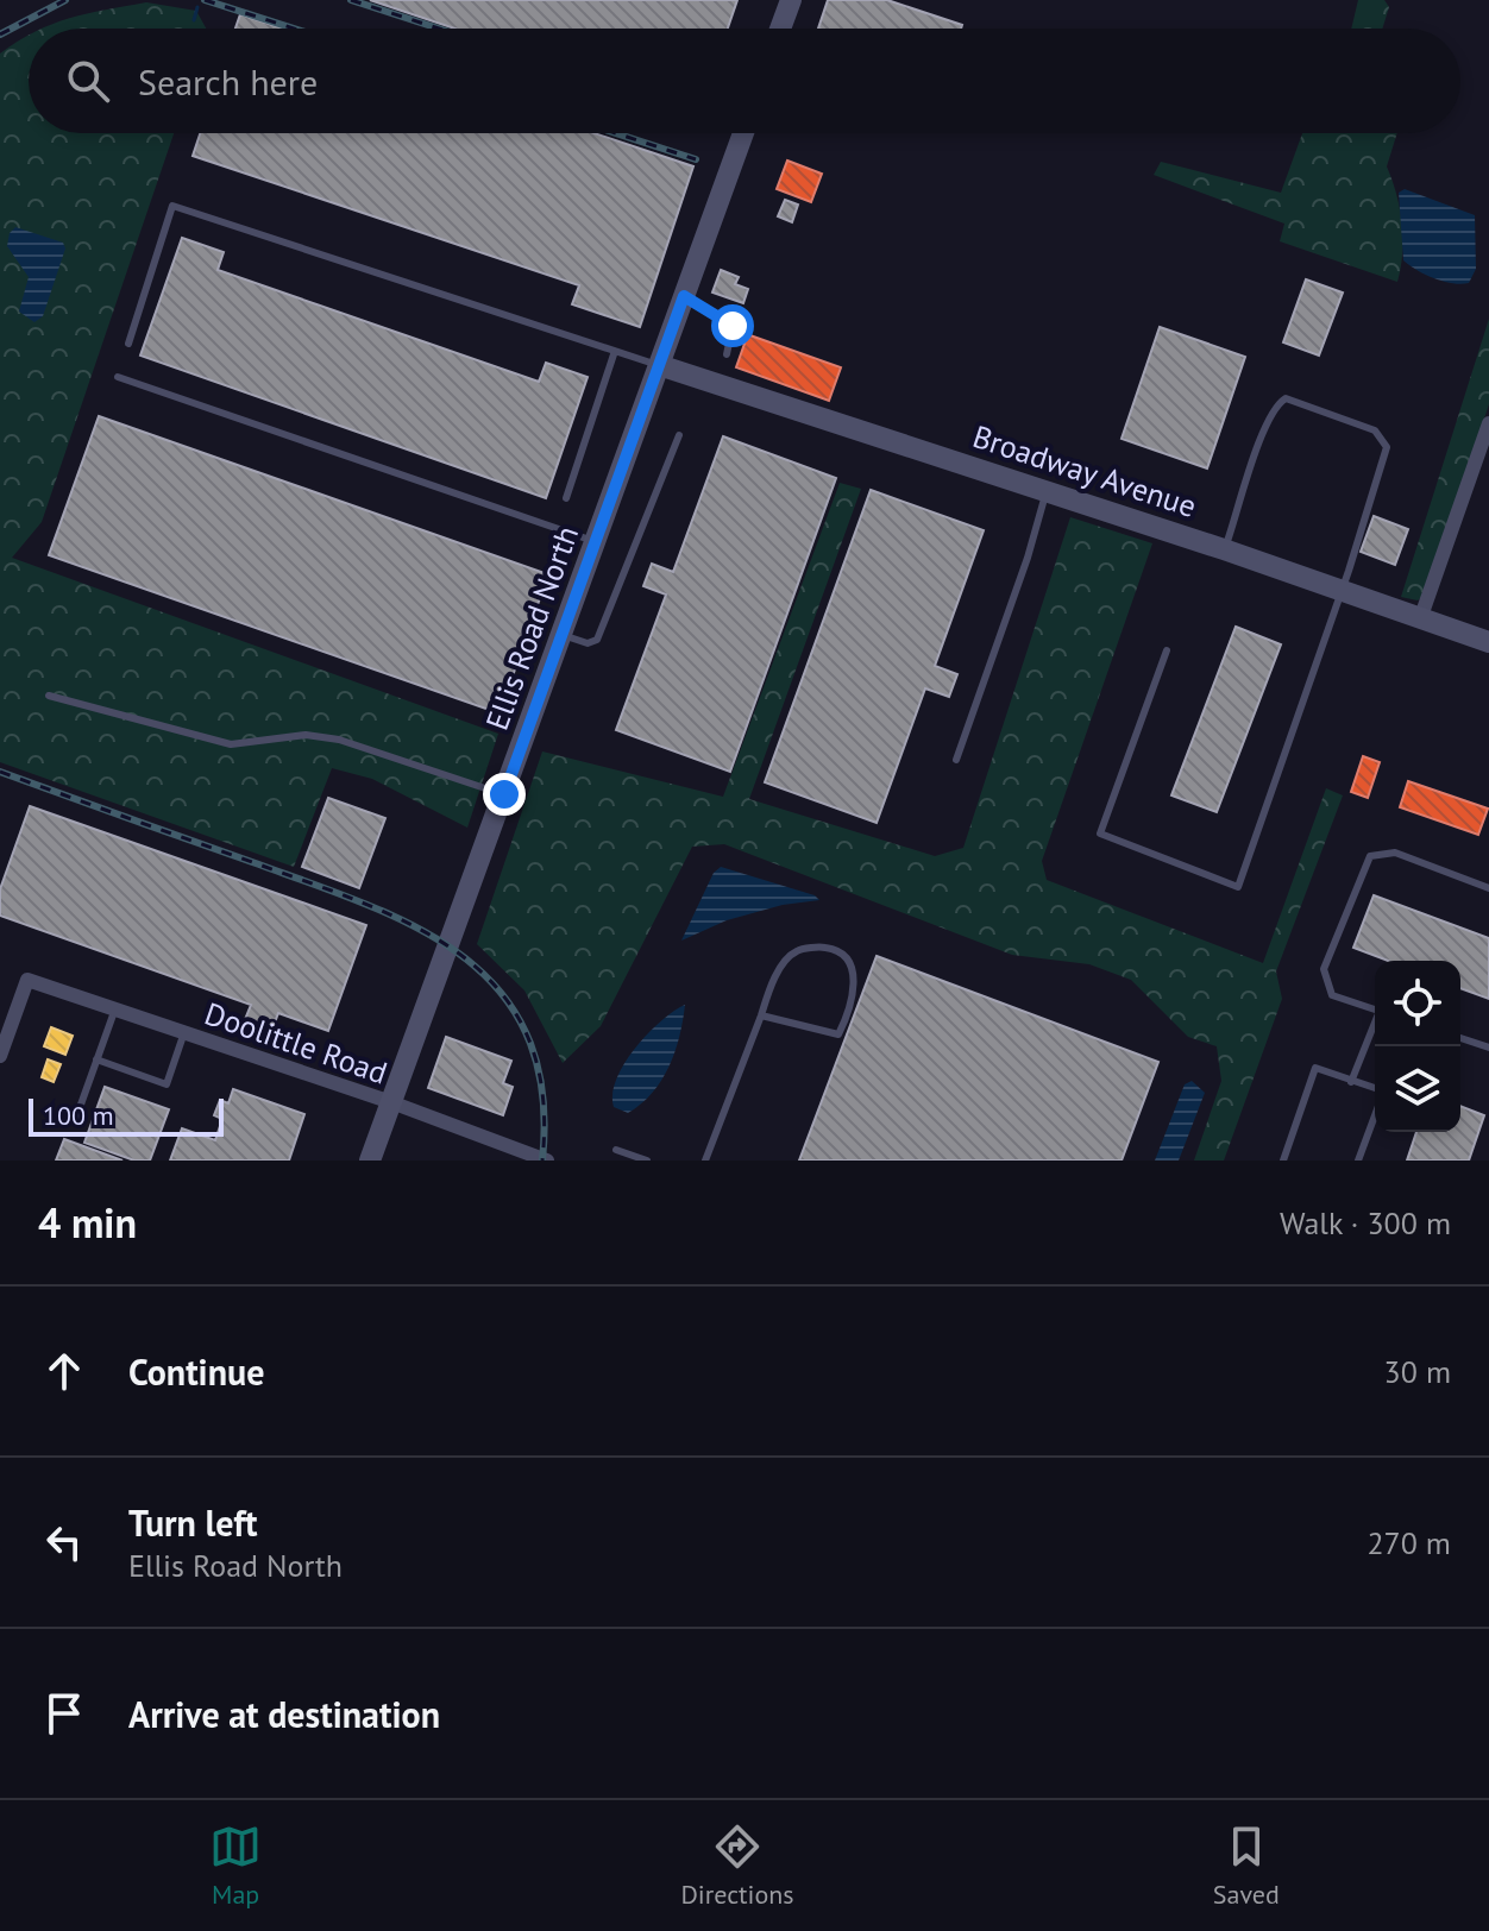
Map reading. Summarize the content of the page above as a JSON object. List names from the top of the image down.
{
  "streets": {
    "street": ["Broadway Avenue", "Ellis Road North", "Doolittle Road"]
  },
  "crossings": [
    ["Broadway Avenue", "Ellis Road North"],
    ["Ellis Road North", "Doolittle Road"]
  ],
  "scale_bar": "100 m",
  "page": {
    "search": "Search here",
    "scale": "100 m",
    "heading": ["4 min", "Walk · 300 m"],
    "list": [
      ["Continue", "30 m"],
      ["Turn left", "Ellis Road North", "270 m"],
      "Arrive at destination"
    ],
    "nav": ["Map", "Directions", "Saved"]
  }
}
